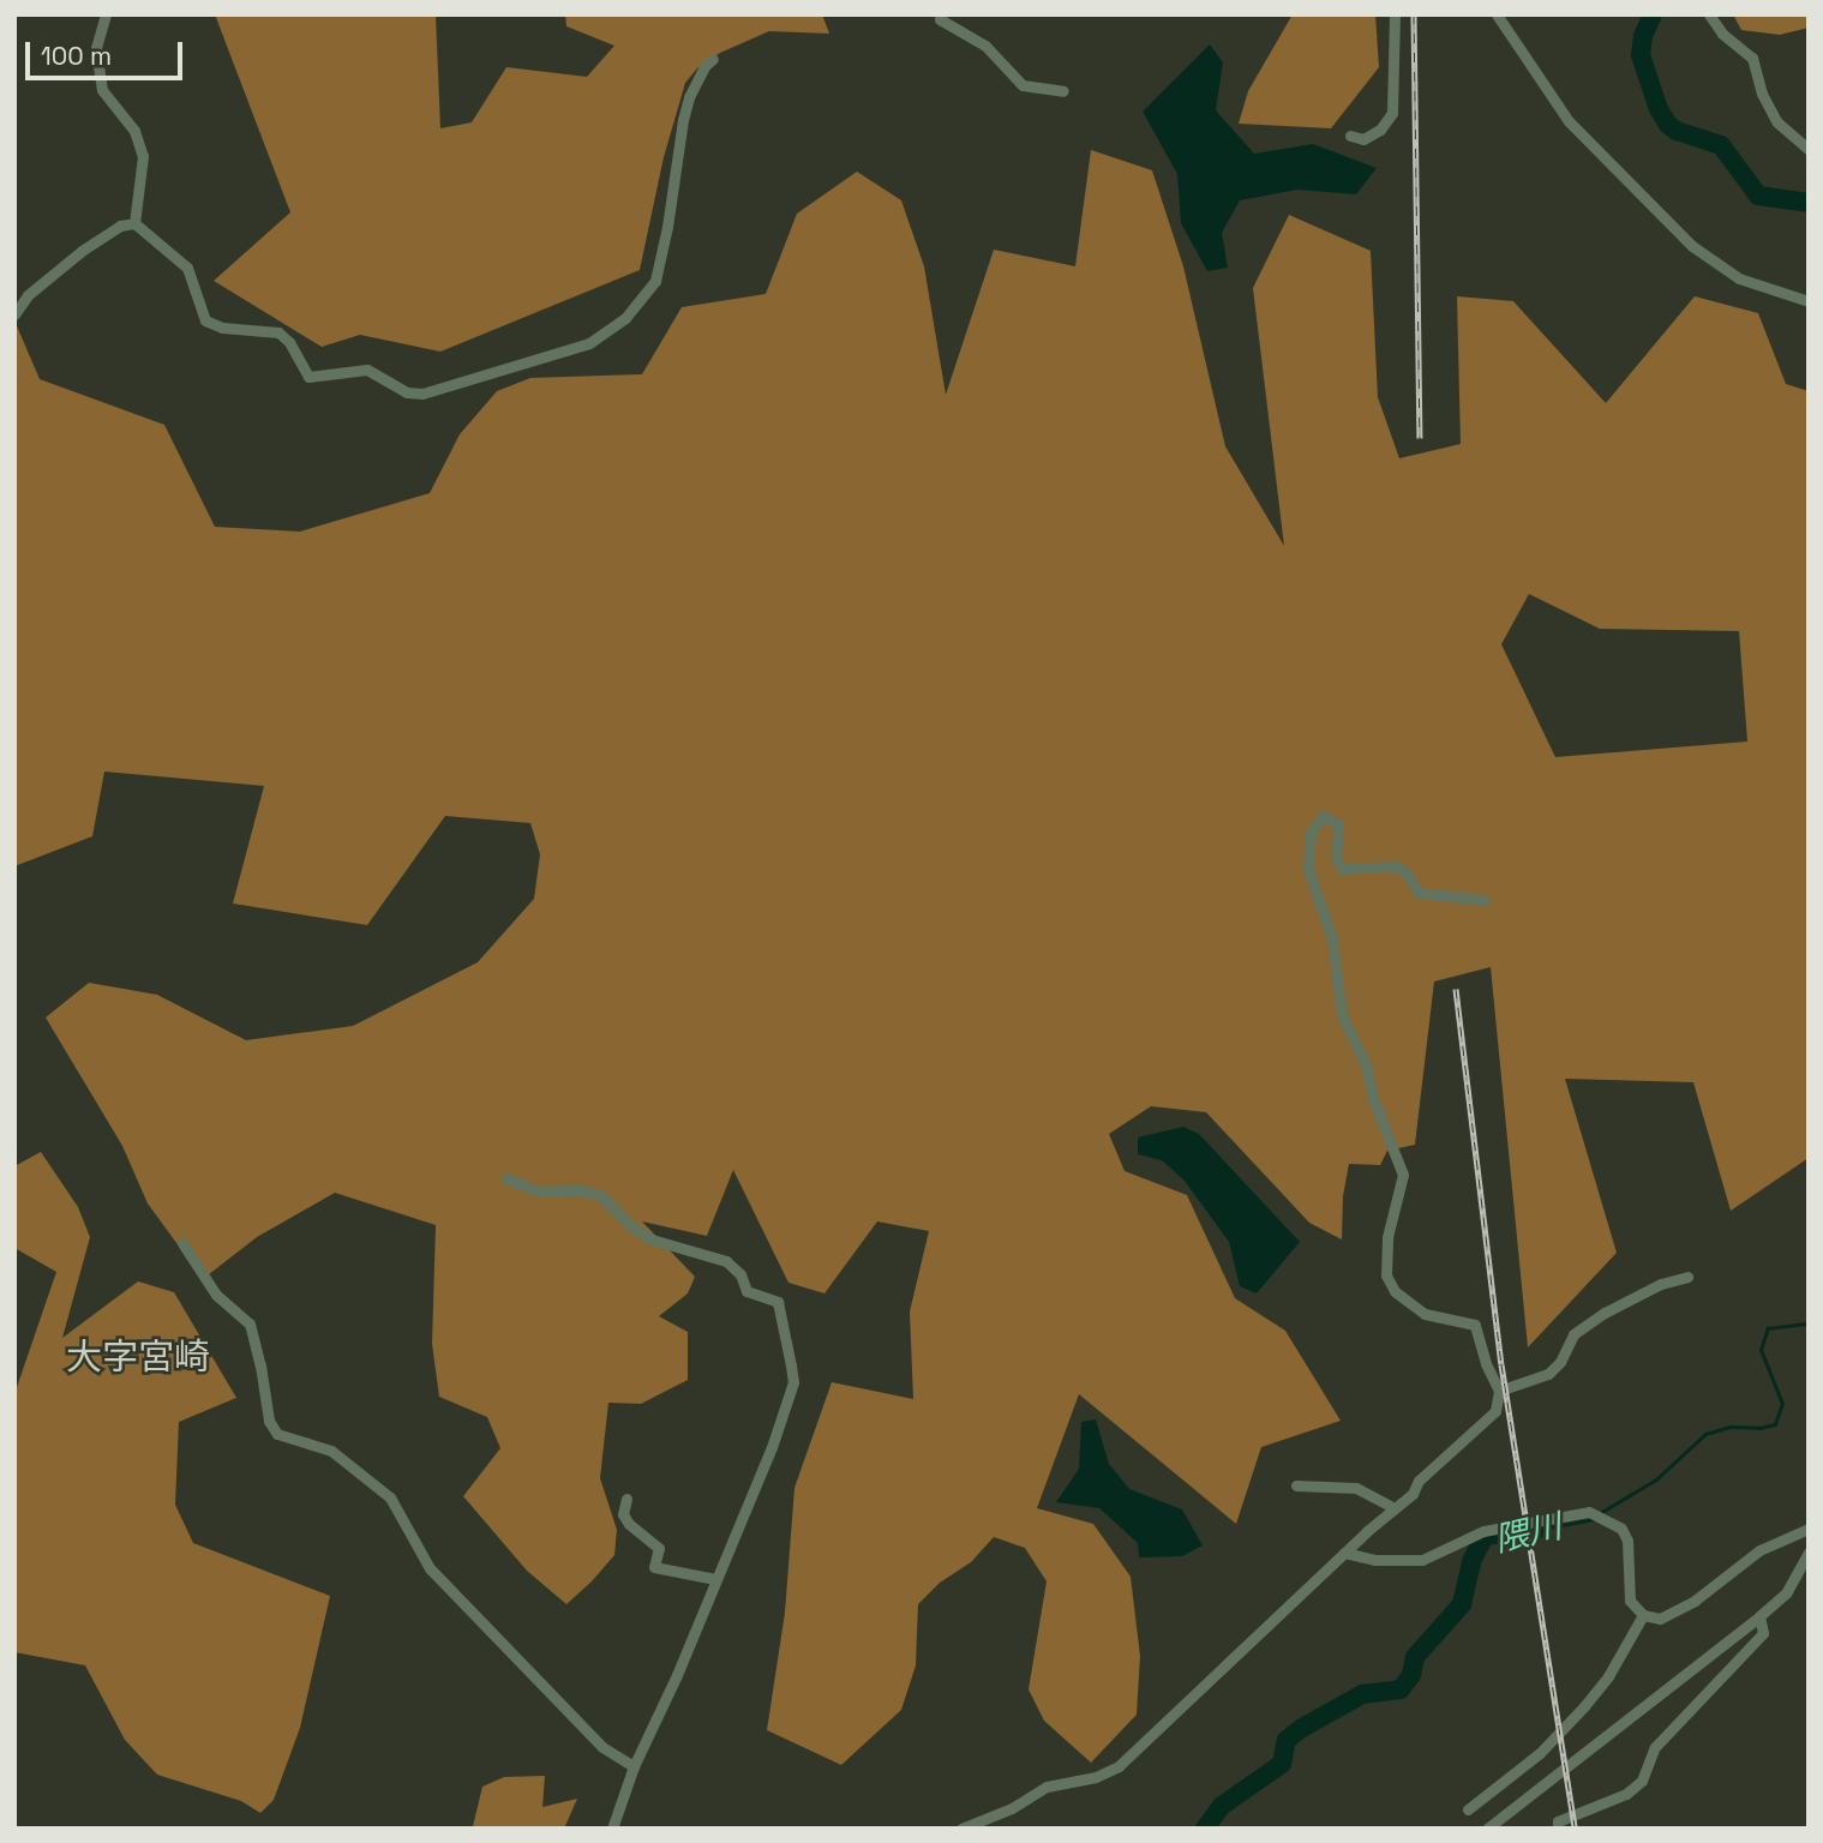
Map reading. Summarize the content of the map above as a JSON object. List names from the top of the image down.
{
  "districts": ["大字宮崎"],
  "water": ["隈川"],
  "scale_bar": "100 m"
}
